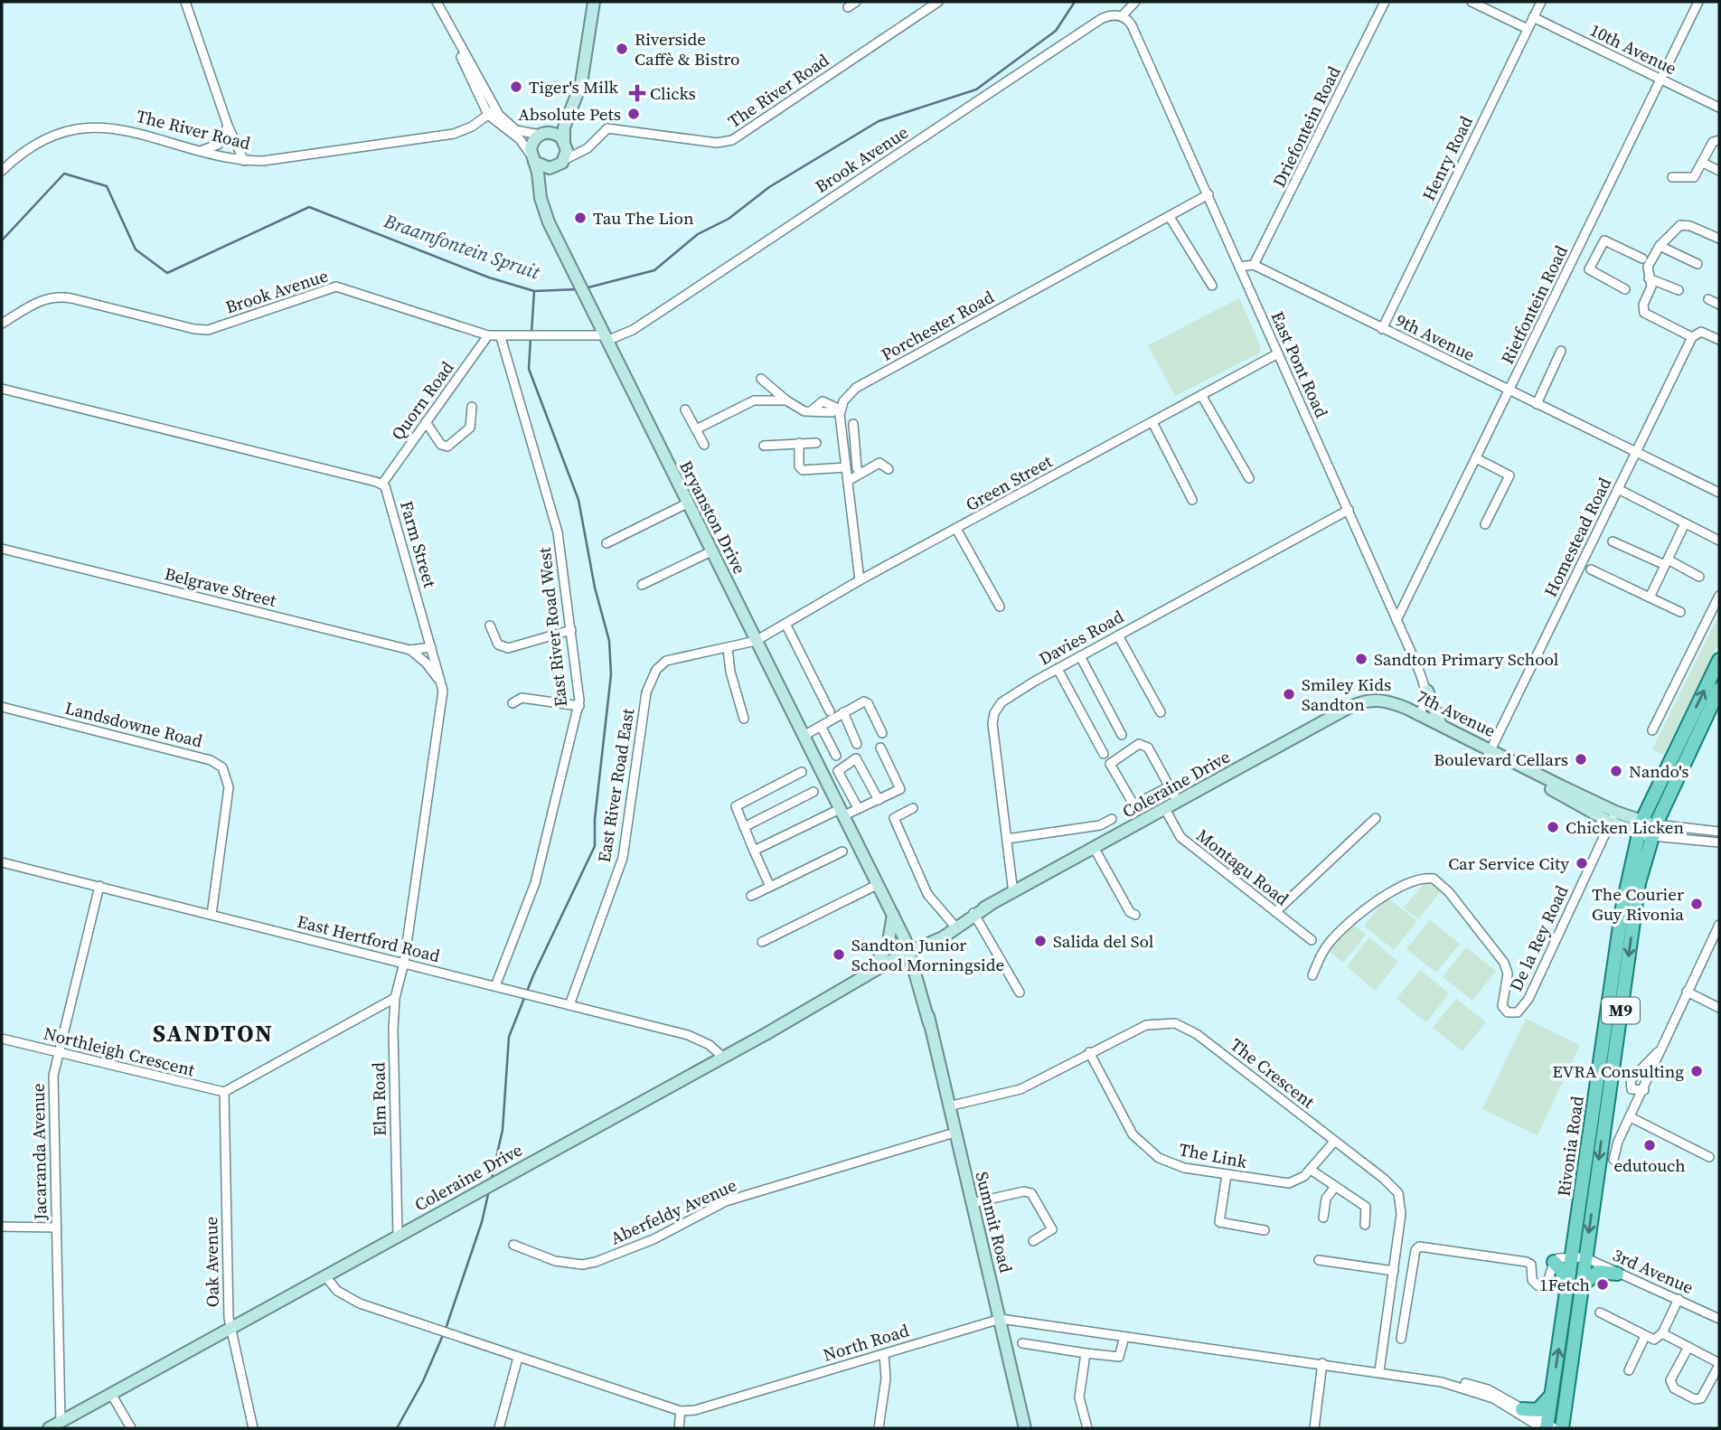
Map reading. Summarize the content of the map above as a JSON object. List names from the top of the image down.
{
  "streets": {
    "main road": ["M9", "Rivonia Road"],
    "street": [
      "10th Avenue",
      "The River Road",
      "Driefontein Road",
      "Henry Road",
      "Brook Avenue",
      "Rietfontein Road",
      "Porchester Road",
      "9th Avenue",
      "East Pont Road",
      "Quorn Road",
      "Green Street",
      "Bryanston Drive",
      "Homestead Road",
      "Farm Street",
      "Belgrave Street",
      "East River Road West",
      "Davies Road",
      "7th Avenue",
      "Landsdowne Road",
      "Coleraine Drive",
      "East River Road East",
      "Montagu Road",
      "East Hertford Road",
      "De la Rey Road",
      "Northleigh Crescent",
      "The Crescent",
      "Elm Road",
      "Jacaranda Avenue",
      "The Link",
      "Aberfeldy Avenue",
      "Summit Road",
      "Oak Avenue",
      "3rd Avenue",
      "North Road"
    ]
  },
  "crossings": [
    ["10th Avenue", "Henry Road"],
    ["10th Avenue", "Rietfontein Road"],
    ["The River Road", "Bryanston Drive"],
    ["Driefontein Road", "9th Avenue"],
    ["Henry Road", "9th Avenue"],
    ["Brook Avenue", "East Pont Road"],
    ["Brook Avenue", "Quorn Road"],
    ["Brook Avenue", "Bryanston Drive"],
    ["Brook Avenue", "East River Road West"],
    ["Rietfontein Road", "9th Avenue"],
    ["Rietfontein Road", "East Pont Road"],
    ["Porchester Road", "East Pont Road"],
    ["9th Avenue", "Homestead Road"],
    ["East Pont Road", "Green Street"],
    ["East Pont Road", "Davies Road"],
    ["Quorn Road", "Farm Street"],
    ["Green Street", "Bryanston Drive"],
    ["Green Street", "East River Road East"],
    ["Bryanston Drive", "Coleraine Drive"],
    ["Bryanston Drive", "East River Road East"],
    ["Bryanston Drive", "Summit Road"],
    ["Homestead Road", "7th Avenue"],
    ["Farm Street", "Belgrave Street"],
    ["Farm Street", "East Hertford Road"],
    ["Farm Street", "Elm Road"],
    ["East River Road West", "East Hertford Road"],
    ["Davies Road", "Coleraine Drive"],
    ["7th Avenue", "Coleraine Drive"],
    ["7th Avenue", "De la Rey Road"],
    ["7th Avenue", "Rivonia Road"],
    ["Landsdowne Road", "East Hertford Road"],
    ["Coleraine Drive", "Montagu Road"],
    ["Coleraine Drive", "East Hertford Road"],
    ["Coleraine Drive", "Elm Road"],
    ["Coleraine Drive", "Jacaranda Avenue"],
    ["Coleraine Drive", "Summit Road"],
    ["Coleraine Drive", "Oak Avenue"],
    ["East River Road East", "East Hertford Road"],
    ["East Hertford Road", "Elm Road"],
    ["East Hertford Road", "Jacaranda Avenue"],
    ["Northleigh Crescent", "Jacaranda Avenue"],
    ["Northleigh Crescent", "Oak Avenue"],
    ["The Crescent", "The Link"],
    ["The Crescent", "Summit Road"],
    ["The Crescent", "North Road"],
    ["Rivonia Road", "3rd Avenue"],
    ["Rivonia Road", "North Road"],
    ["Aberfeldy Avenue", "Summit Road"],
    ["Summit Road", "North Road"]
  ],
  "districts": ["SANDTON"],
  "water": ["Braamfontein Spruit"],
  "places": {
    "other": [
      "Riverside Caffè & Bistro",
      "Tiger's Milk",
      "Absolute Pets",
      "Tau The Lion",
      "Sandton Primary School",
      "Smiley Kids Sandton",
      "Boulevard Cellars",
      "Nando's",
      "Chicken Licken",
      "Car Service City",
      "The Courier Guy Rivonia",
      "Salida del Sol",
      "Sandton Junior School Morningside",
      "EVRA Consulting",
      "edutouch",
      "1Fetch"
    ],
    "health": ["Clicks"]
  }
}
